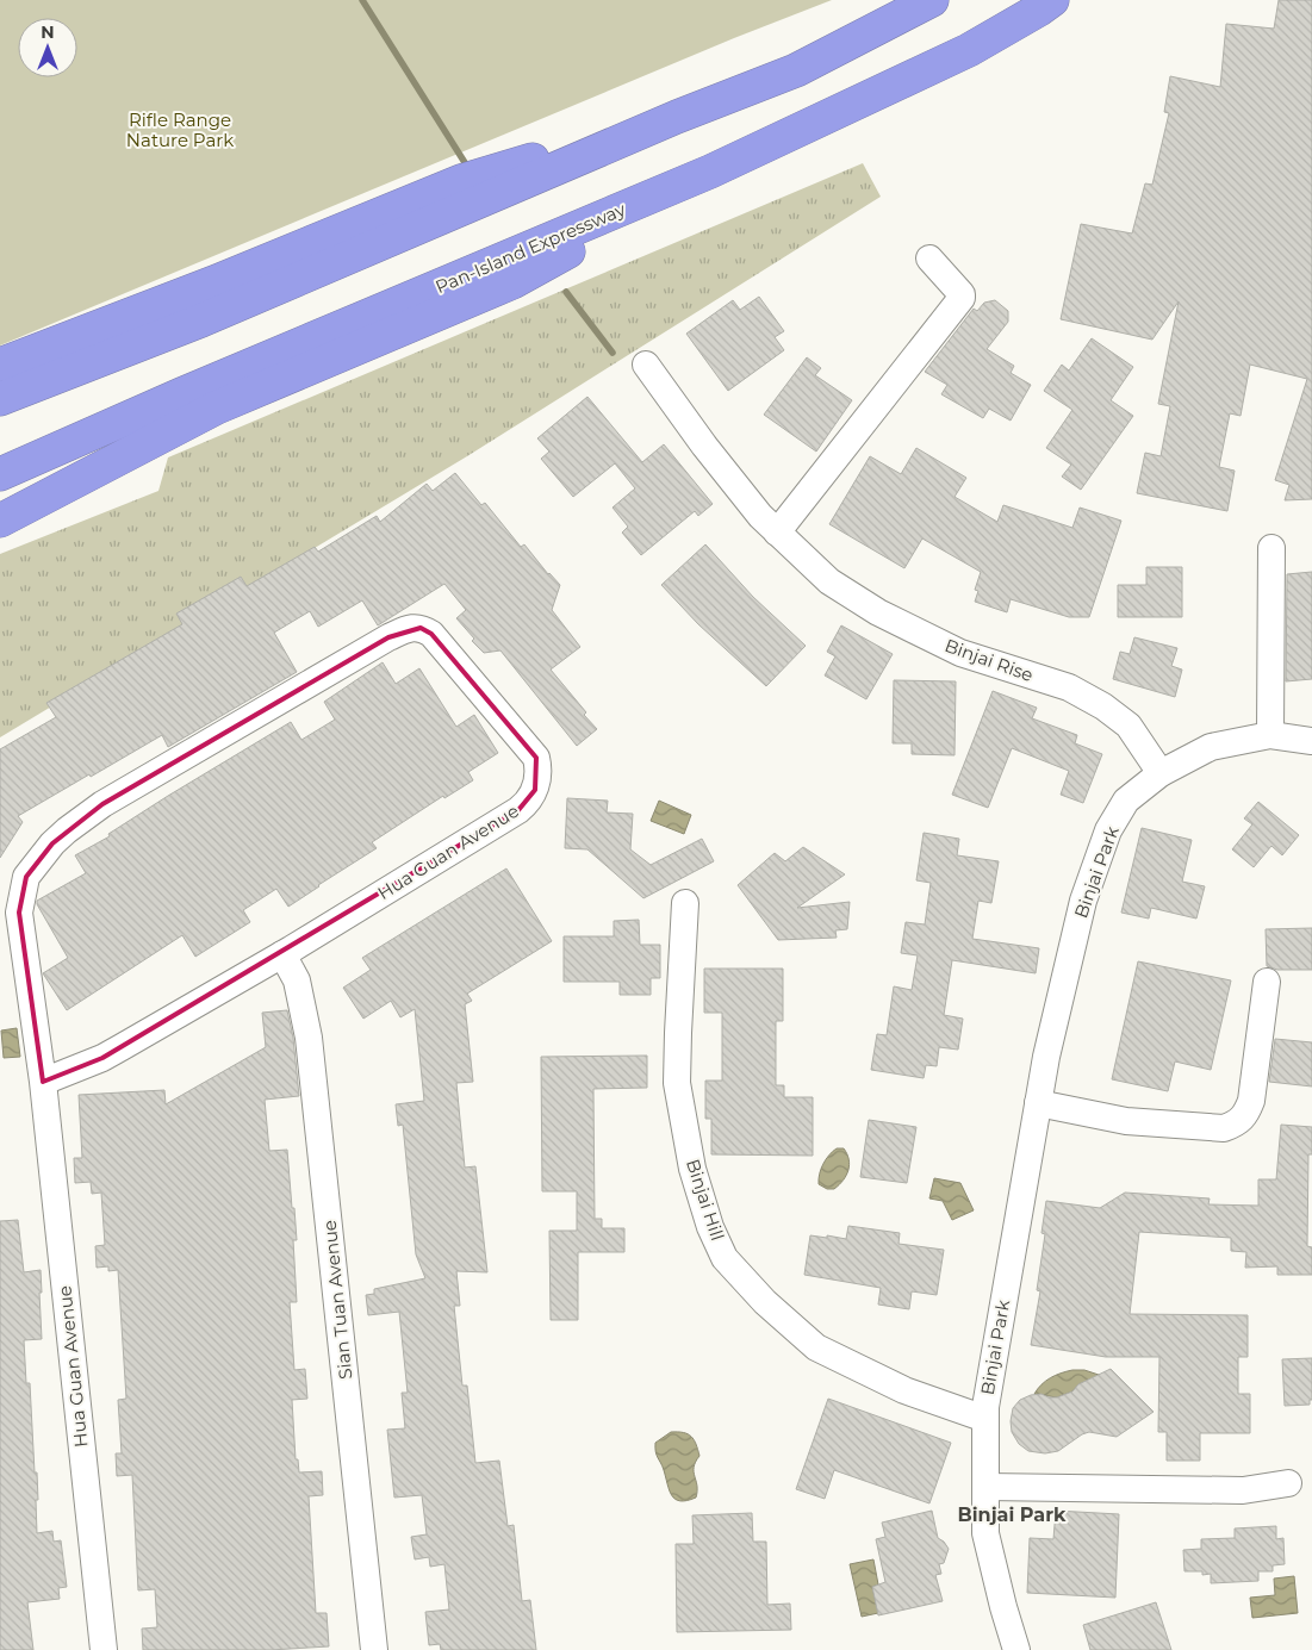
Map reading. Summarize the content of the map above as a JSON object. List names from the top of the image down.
{
  "streets": {
    "highway": ["Pan-Island Expressway"],
    "street": [
      "Binjai Rise",
      "Hua Guan Avenue",
      "Binjai Park",
      "Binjai Hill",
      "Sian Tuan Avenue"
    ]
  },
  "crossings": [
    ["Binjai Rise", "Binjai Park"],
    ["Hua Guan Avenue", "Sian Tuan Avenue"],
    ["Binjai Park", "Binjai Hill"]
  ],
  "districts": ["Binjai Park"],
  "parks": ["Rifle Range Nature Park"],
  "north": "top"
}
